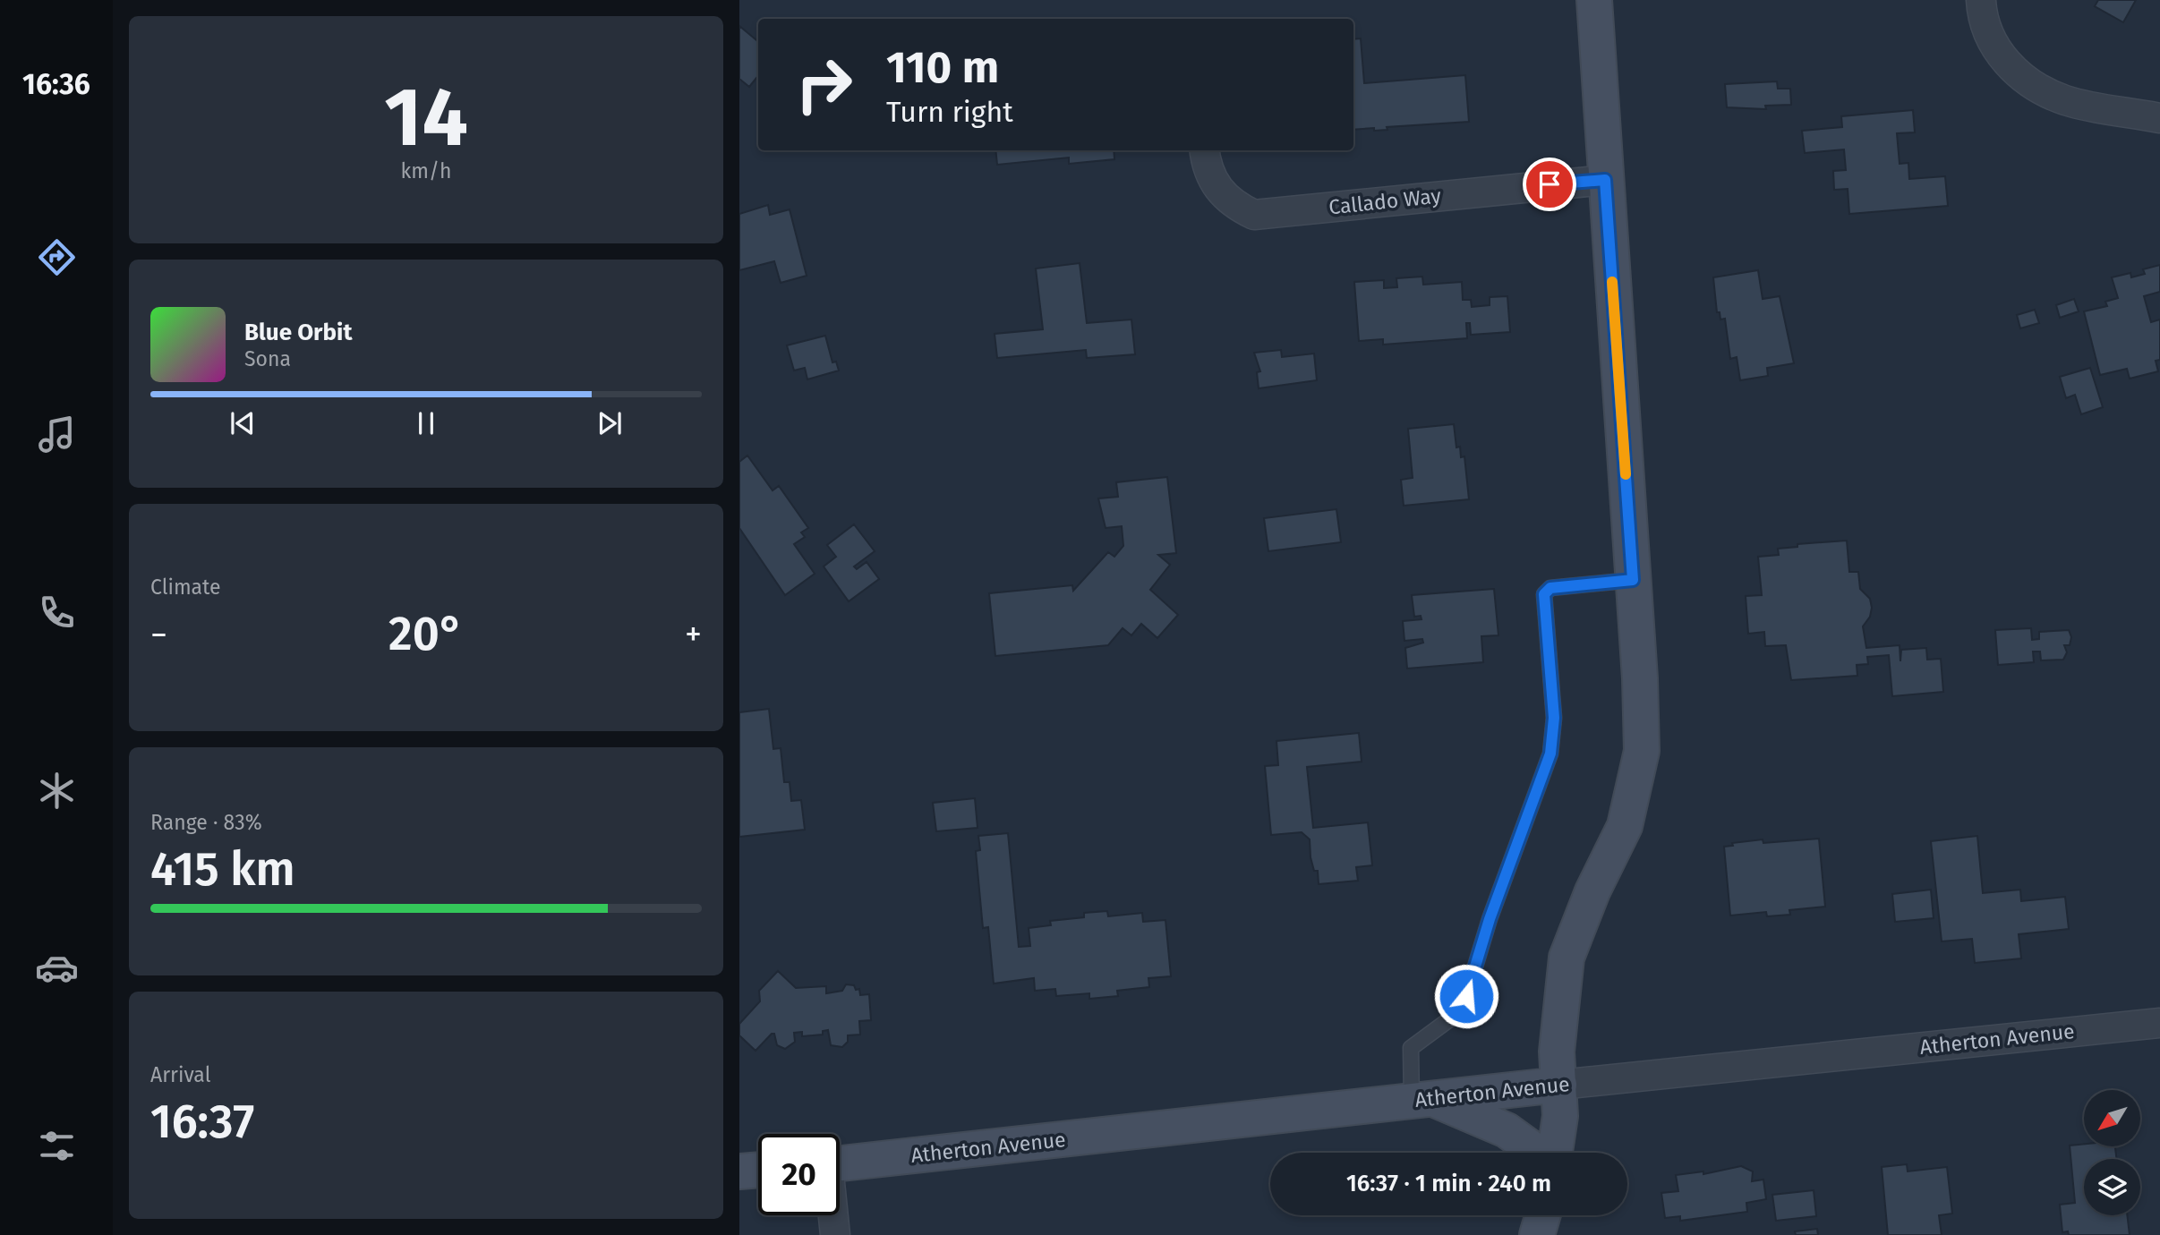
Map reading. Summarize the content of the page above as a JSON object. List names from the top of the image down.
{
  "streets": {
    "main road": ["Atherton Avenue"],
    "street": ["Callado Way"]
  },
  "north": "bottom left",
  "page": {
    "tabs": "16:36",
    "tile": [
      ["14", "km/h"],
      "Climate",
      ["Range · 83%", "415 km"],
      ["Arrival", "16:37"]
    ],
    "turn": ["110 m", "Turn right"],
    "song": ["Blue Orbit", "Sona"],
    "heat": ["−", "20°", "+"],
    "limit": "20",
    "trip": "16:37 · 1 min · 240 m"
  }
}
